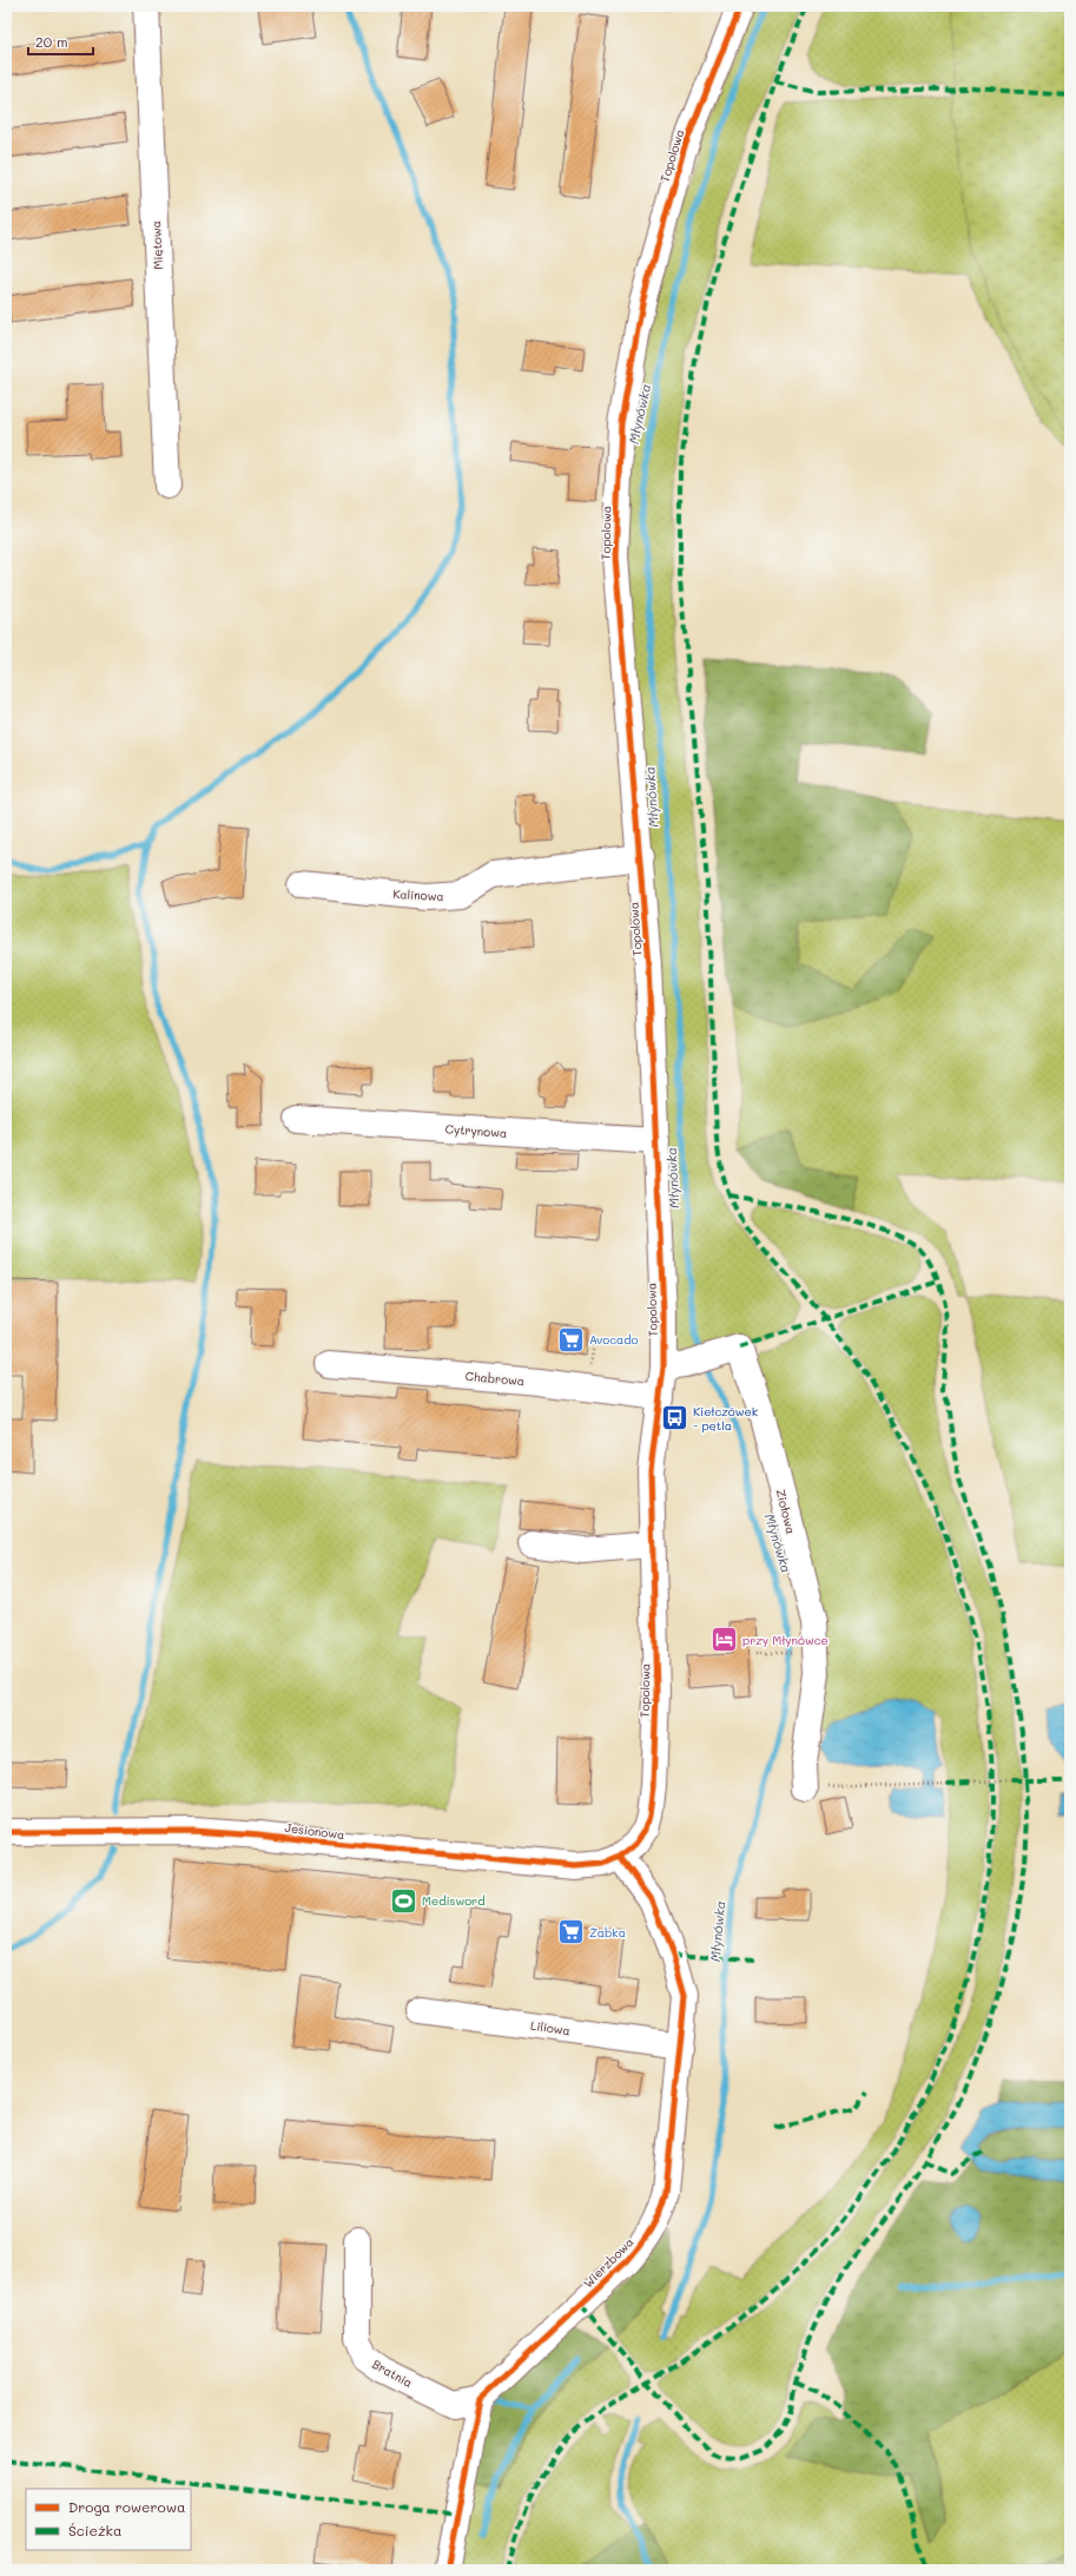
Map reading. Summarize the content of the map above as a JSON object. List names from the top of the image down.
{
  "streets": {
    "street": [
      "Topolowa",
      "Miętowa",
      "Kalinowa",
      "Cytrynowa",
      "Chabrowa",
      "Ziołowa",
      "Jesionowa",
      "Liliowa",
      "Wierzbowa",
      "Bratnia"
    ]
  },
  "crossings": [
    ["Topolowa", "Kalinowa"],
    ["Topolowa", "Cytrynowa"],
    ["Topolowa", "Chabrowa"],
    ["Topolowa", "Ziołowa"],
    ["Topolowa", "Jesionowa"],
    ["Topolowa", "Wierzbowa"],
    ["Jesionowa", "Wierzbowa"],
    ["Liliowa", "Wierzbowa"],
    ["Wierzbowa", "Bratnia"]
  ],
  "water": ["Młynówka"],
  "places": {
    "supermarket": ["Avocado", "Żabka"],
    "bus stop": ["Kiełczówek - pętla"],
    "hotel": ["przy Młynówce"],
    "sports": ["Medisword"]
  },
  "legend": ["Droga rowerowa", "Ścieżka"],
  "scale_bar": "20 m"
}
